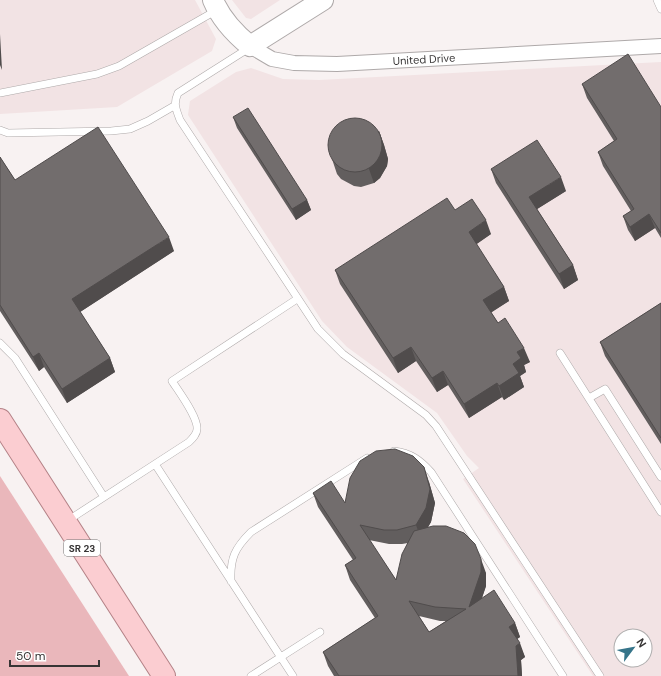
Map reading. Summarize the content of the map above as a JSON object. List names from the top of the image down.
{
  "streets": {
    "main road": ["SR 23"],
    "street": ["United Drive"]
  },
  "scale_bar": "50 m",
  "north": "top right"
}
